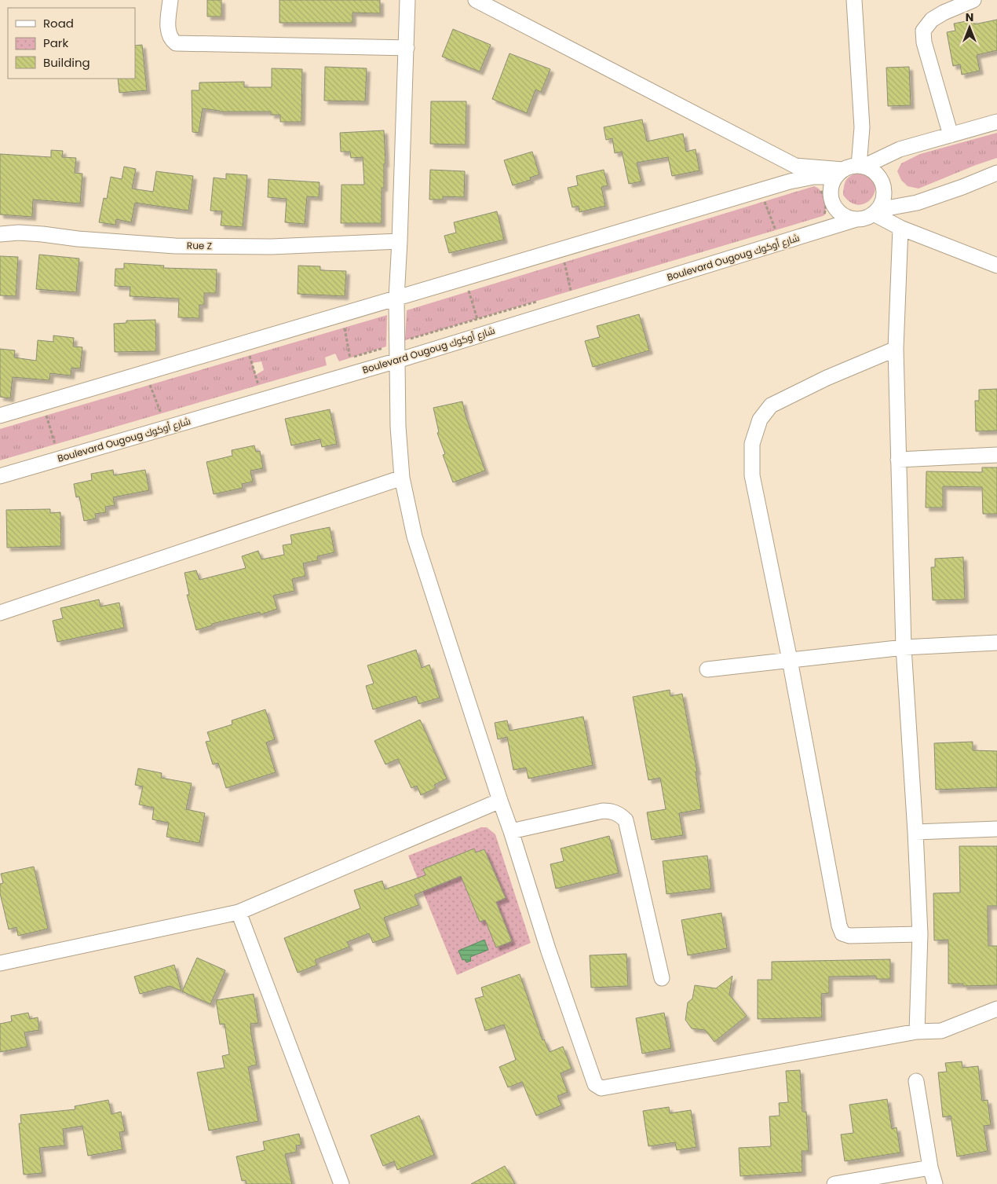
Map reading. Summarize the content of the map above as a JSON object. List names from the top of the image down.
{
  "streets": {
    "street": ["Rue Z", "Boulevard Ougoug شارع أوكوك"]
  },
  "legend": ["Road", "Park", "Building"],
  "north": "top"
}
